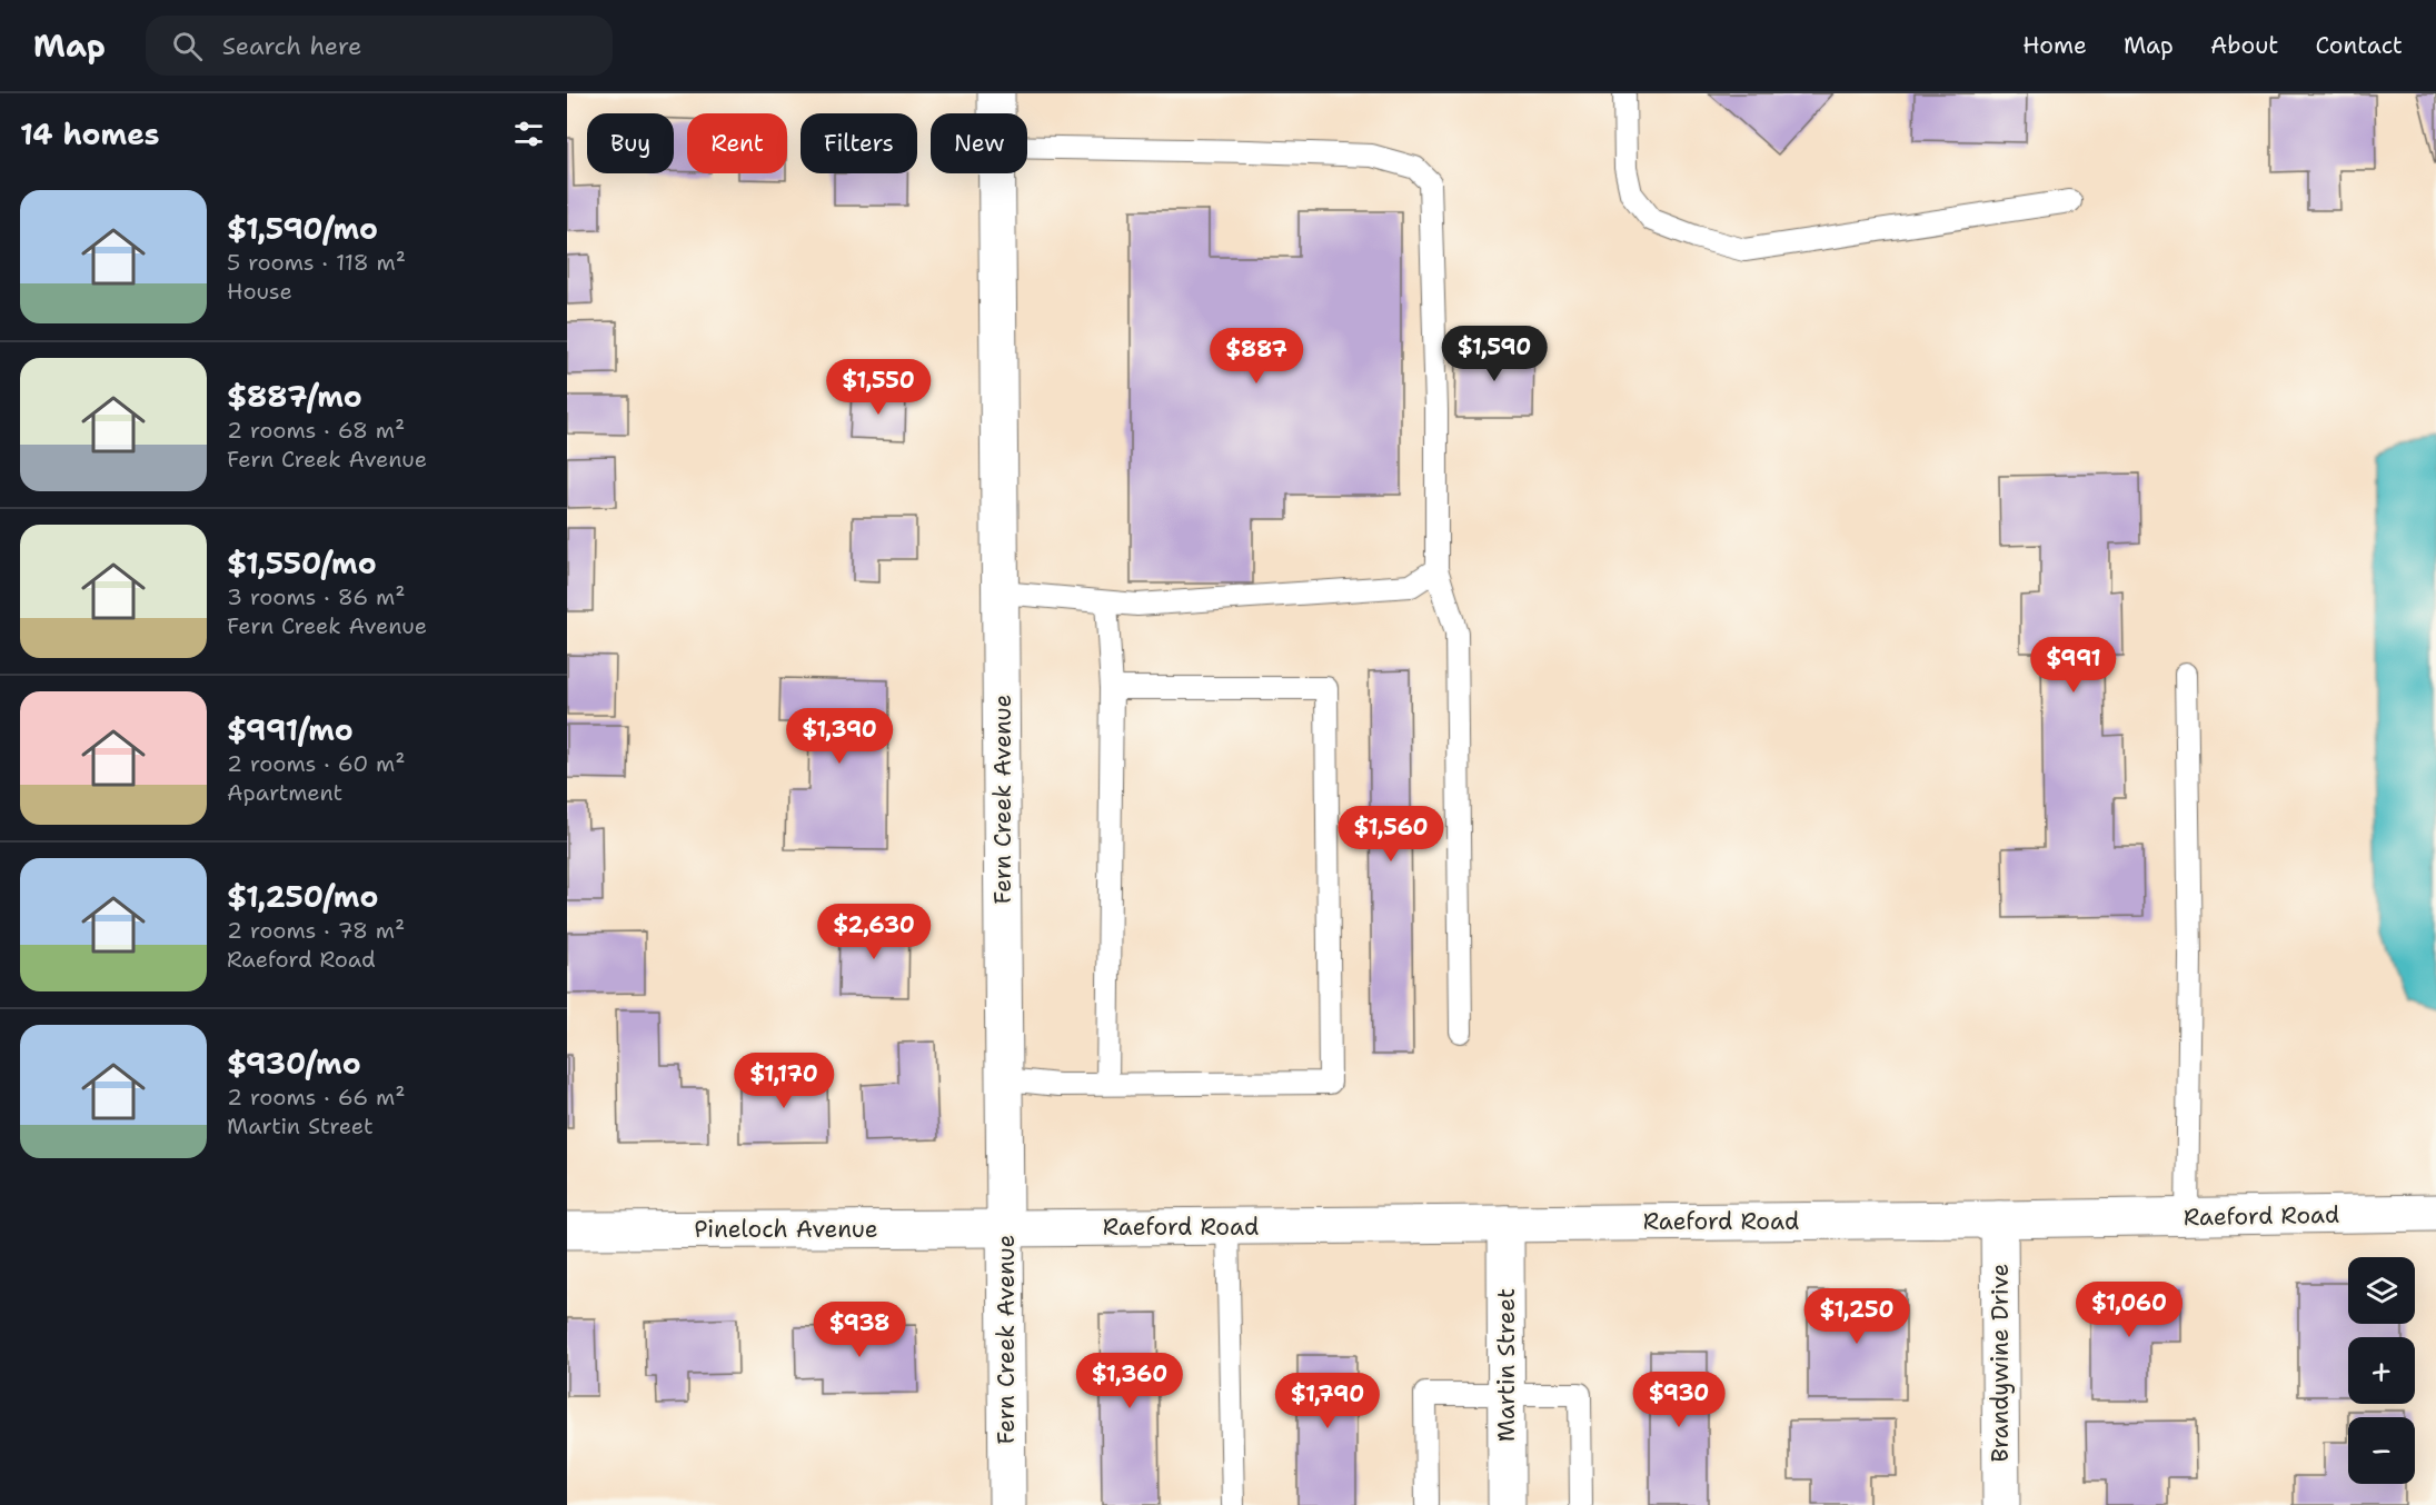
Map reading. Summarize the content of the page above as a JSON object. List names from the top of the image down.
{
  "streets": {
    "street": [
      "Fern Creek Avenue",
      "Raeford Road",
      "Pineloch Avenue",
      "Brandywine Drive",
      "Martin Street"
    ]
  },
  "crossings": [
    ["Fern Creek Avenue", "Raeford Road"],
    ["Fern Creek Avenue", "Pineloch Avenue"],
    ["Raeford Road", "Pineloch Avenue"],
    ["Raeford Road", "Brandywine Drive"],
    ["Raeford Road", "Martin Street"]
  ],
  "page": {
    "header": "Map",
    "search": "Search here",
    "nav": [
      "Home",
      "Map",
      "About",
      "Contact"
    ],
    "heading": "14 homes",
    "chip": [
      "Buy",
      "Rent",
      "Filters",
      "New"
    ],
    "list": [
      {
        "name": "$1,590/mo",
        "note": "5 rooms · 118 m² · House"
      },
      {
        "name": "$887/mo",
        "note": "2 rooms · 68 m² · Fern Creek Avenue"
      },
      {
        "name": "$1,550/mo",
        "note": "3 rooms · 86 m² · Fern Creek Avenue"
      },
      {
        "name": "$991/mo",
        "note": "2 rooms · 60 m² · Apartment"
      },
      {
        "name": "$1,250/mo",
        "note": "2 rooms · 78 m² · Raeford Road"
      },
      {
        "name": "$930/mo",
        "note": "2 rooms · 66 m² · Martin Street"
      }
    ],
    "price": [
      "$1,590",
      "$887",
      "$1,550",
      "$991",
      "$1,390",
      "$1,560",
      "$2,630",
      "$1,170",
      "$1,060",
      "$1,250",
      "$938",
      "$1,360",
      "$930",
      "$1,790"
    ],
    "map_buttons": ["+", "−"]
  }
}
